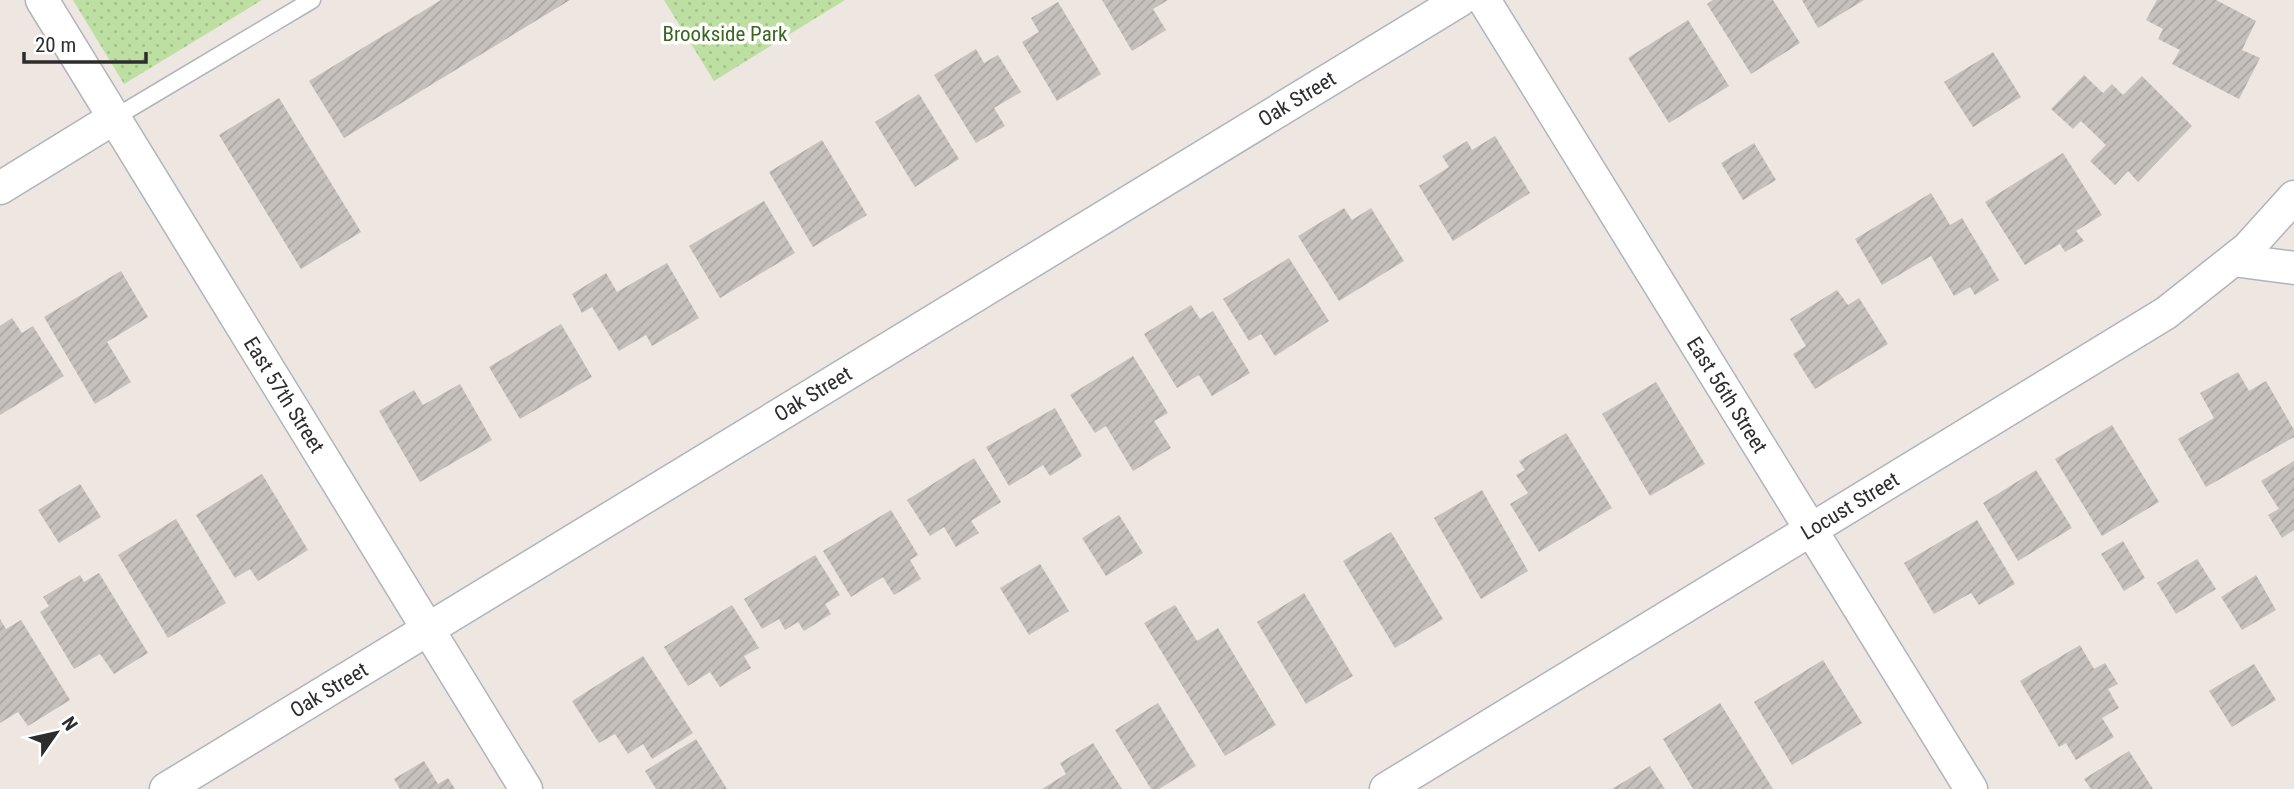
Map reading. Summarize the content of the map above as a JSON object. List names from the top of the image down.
{
  "streets": {
    "street": [
      "Oak Street",
      "East 57th Street",
      "East 56th Street",
      "Locust Street"
    ]
  },
  "crossings": [
    ["Oak Street", "East 57th Street"],
    ["East 56th Street", "Locust Street"]
  ],
  "parks": ["Brookside Park"],
  "scale_bar": "20 m",
  "north": "top right"
}
